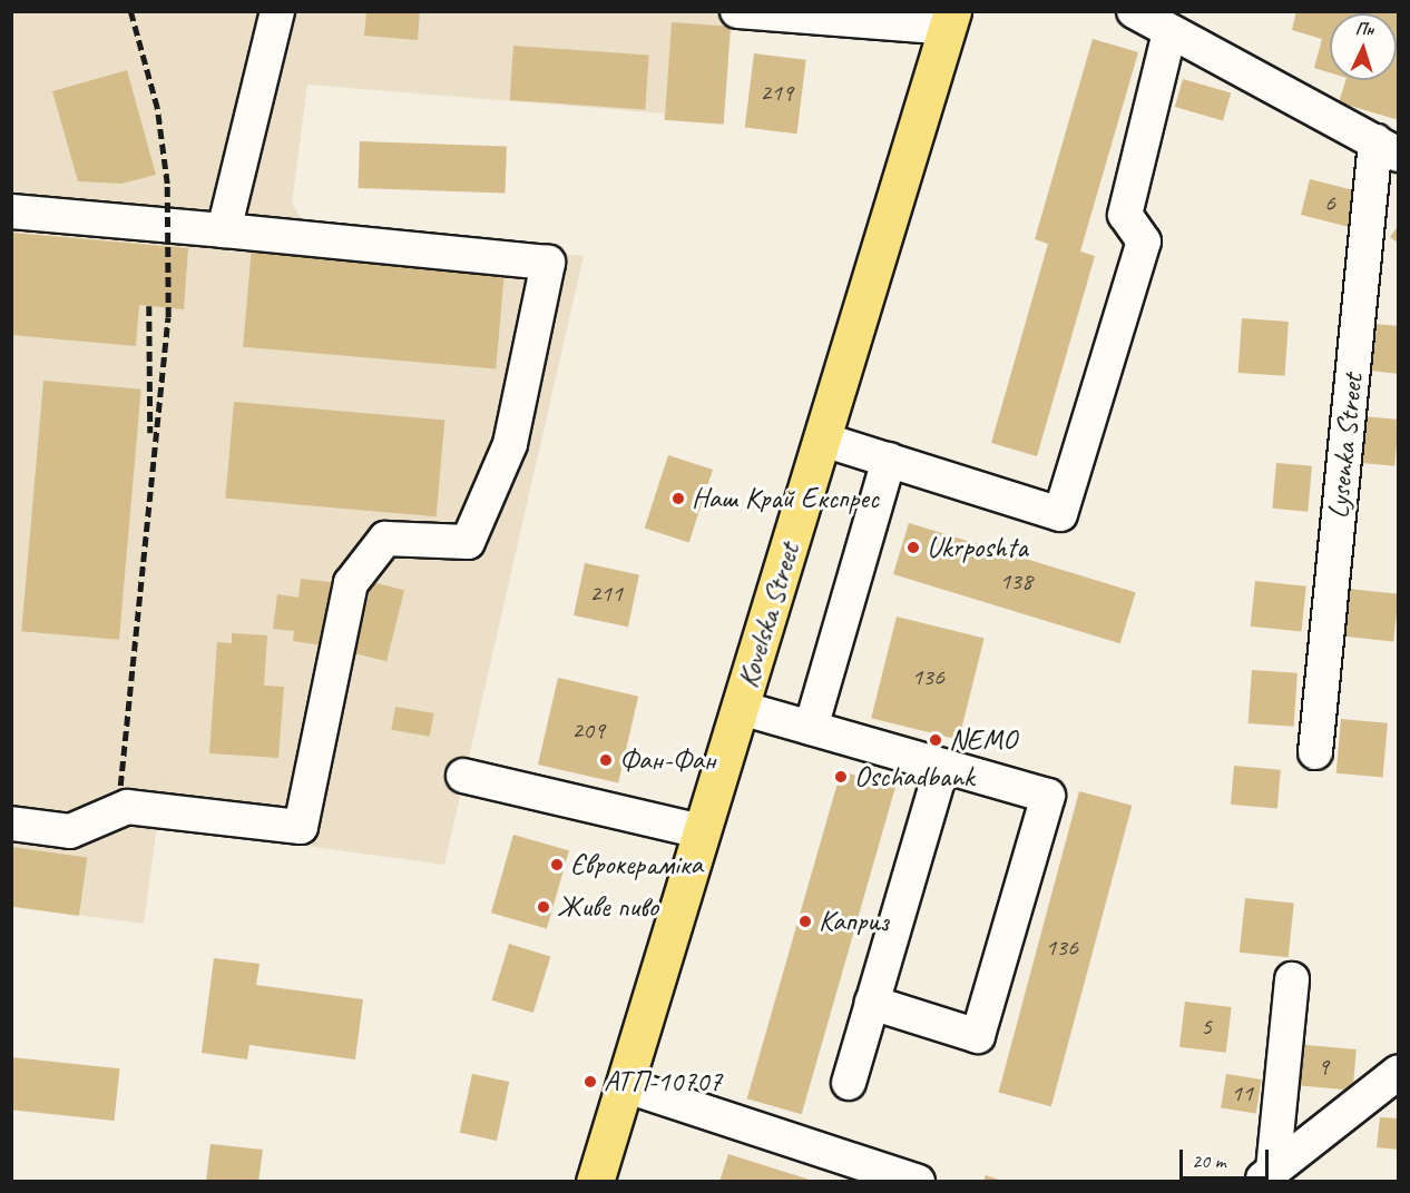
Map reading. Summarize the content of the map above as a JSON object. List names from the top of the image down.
{
  "streets": {
    "main road": ["Kovelska Street"],
    "street": ["Lysenka Street"]
  },
  "places": [
    "Наш Край Експрес",
    "Ukrposhta",
    "NEMO",
    "Фан-Фан",
    "Oschadbank",
    "Єврокераміка",
    "Живе пиво",
    "Каприз",
    "АТП-10707"
  ],
  "house_numbers": [
    "219",
    "6",
    "138",
    "211",
    "136",
    "209",
    "136",
    "5",
    "9",
    "11"
  ],
  "scale_bar": "20 m",
  "north": "top"
}
